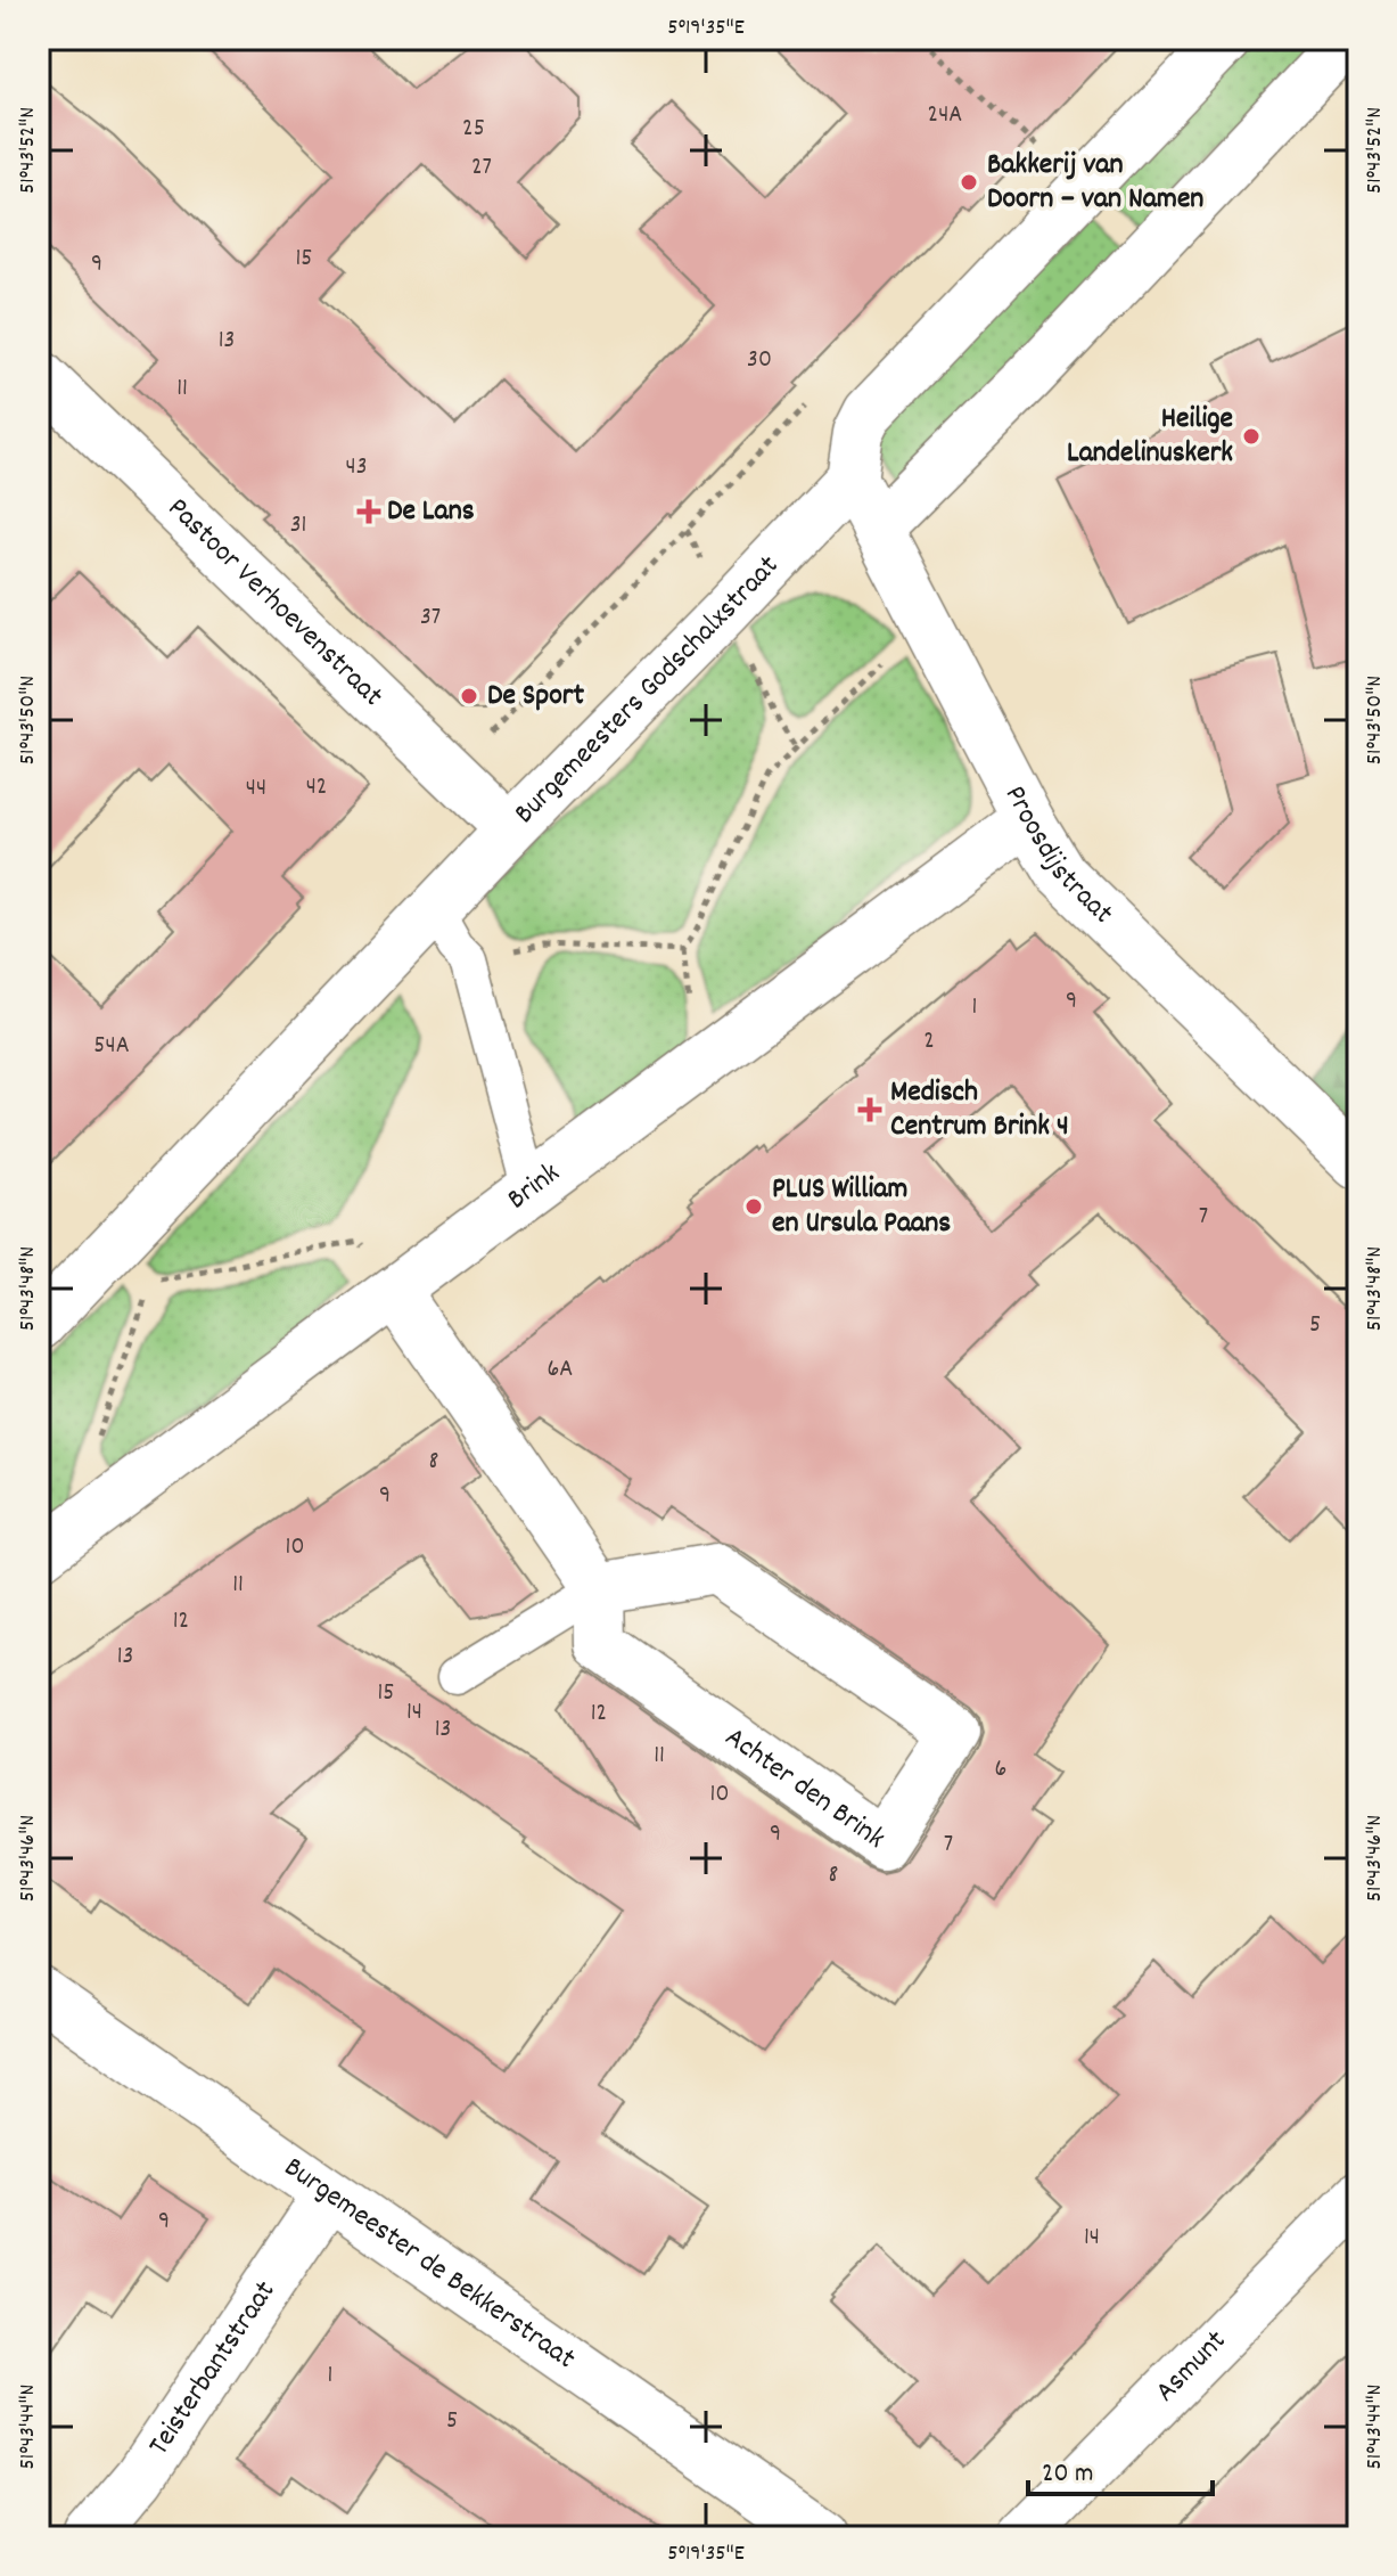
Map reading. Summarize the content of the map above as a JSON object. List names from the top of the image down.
{
  "streets": {
    "street": [
      "Pastoor Verhoevenstraat",
      "Burgemeesters Godschalxstraat",
      "Proosdijstraat",
      "Brink",
      "Achter den Brink",
      "Burgemeester de Bekkerstraat",
      "Asmunt",
      "Teisterbantstraat"
    ]
  },
  "crossings": [
    ["Pastoor Verhoevenstraat", "Burgemeesters Godschalxstraat"],
    ["Burgemeesters Godschalxstraat", "Proosdijstraat"],
    ["Proosdijstraat", "Brink"],
    ["Burgemeester de Bekkerstraat", "Teisterbantstraat"]
  ],
  "places": {
    "other": [
      "Bakkerij van Doorn – van Namen",
      "Heilige Landelinuskerk",
      "De Sport",
      "PLUS William en Ursula Paans"
    ],
    "health": ["De Lans", "Medisch Centrum Brink 4"]
  },
  "house_numbers": [
    "24A",
    "25",
    "27",
    "15",
    "9",
    "13",
    "30",
    "11",
    "43",
    "31",
    "37",
    "42",
    "44",
    "9",
    "1",
    "2",
    "54A",
    "7",
    "5",
    "6A",
    "8",
    "9",
    "10",
    "11",
    "12",
    "13",
    "15",
    "14",
    "12",
    "13",
    "11",
    "6",
    "10",
    "9",
    "7",
    "8",
    "9",
    "14",
    "1",
    "5"
  ],
  "scale_bar": "20 m",
  "coordinates": [
    "5°19'35\"E",
    "51°43'52\"N",
    "51°43'50\"N",
    "51°43'48\"N",
    "51°43'46\"N",
    "51°43'44\"N"
  ]
}
